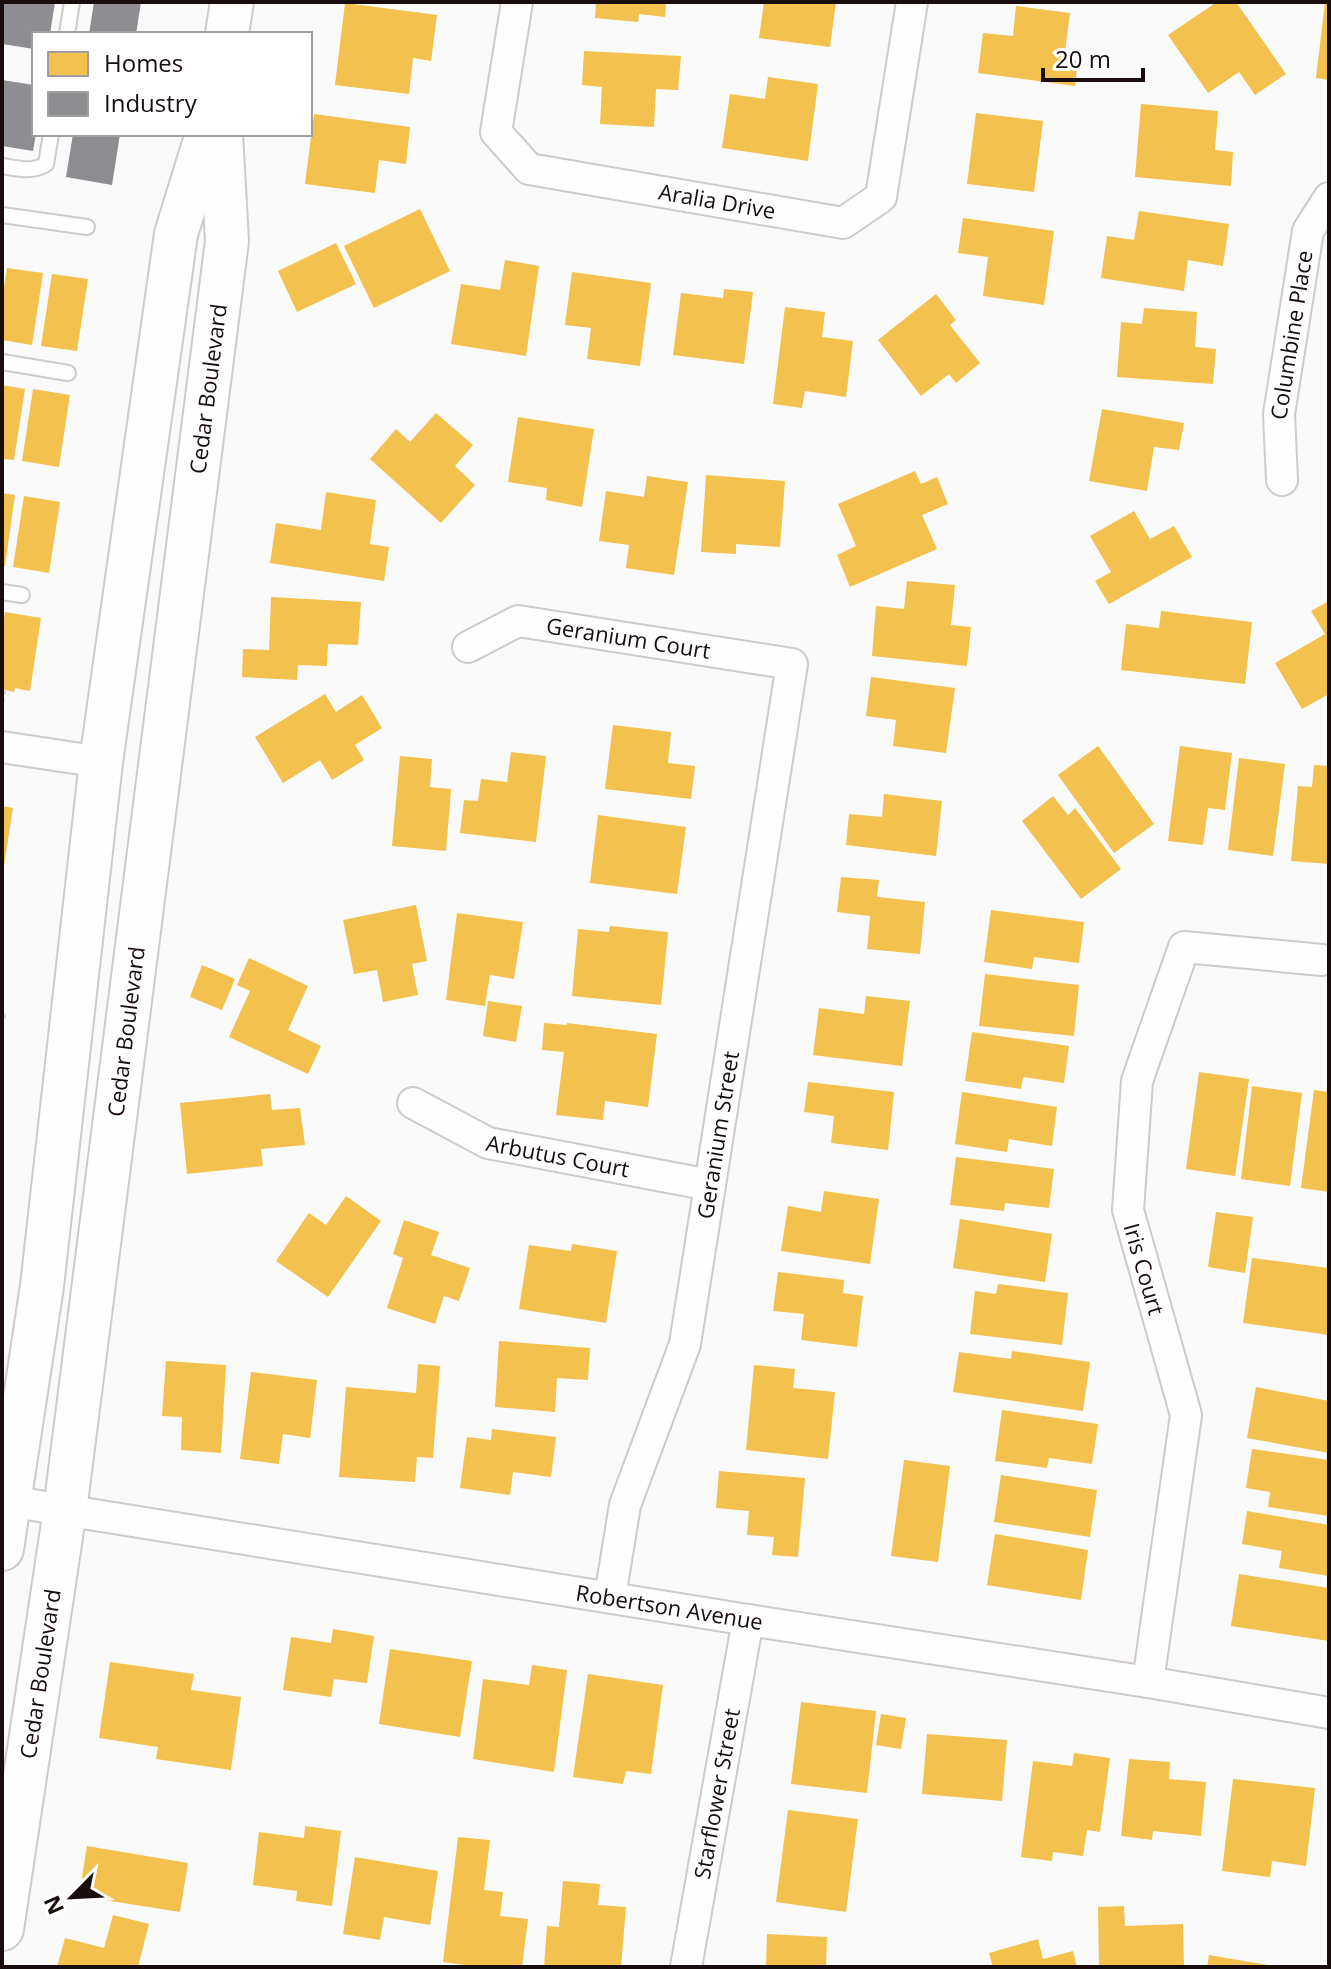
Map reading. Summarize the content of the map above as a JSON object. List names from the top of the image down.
{
  "streets": {
    "main road": ["Cedar Boulevard"],
    "street": [
      "Aralia Drive",
      "Columbine Place",
      "Geranium Court",
      "Geranium Street",
      "Arbutus Court",
      "Iris Court",
      "Robertson Avenue",
      "Starflower Street"
    ]
  },
  "crossings": [
    ["Cedar Boulevard", "Robertson Avenue"],
    ["Geranium Court", "Geranium Street"],
    ["Geranium Street", "Arbutus Court"],
    ["Geranium Street", "Robertson Avenue"],
    ["Iris Court", "Robertson Avenue"],
    ["Robertson Avenue", "Starflower Street"]
  ],
  "legend": ["Homes", "Industry"],
  "scale_bar": "20 m",
  "north": "bottom left"
}
